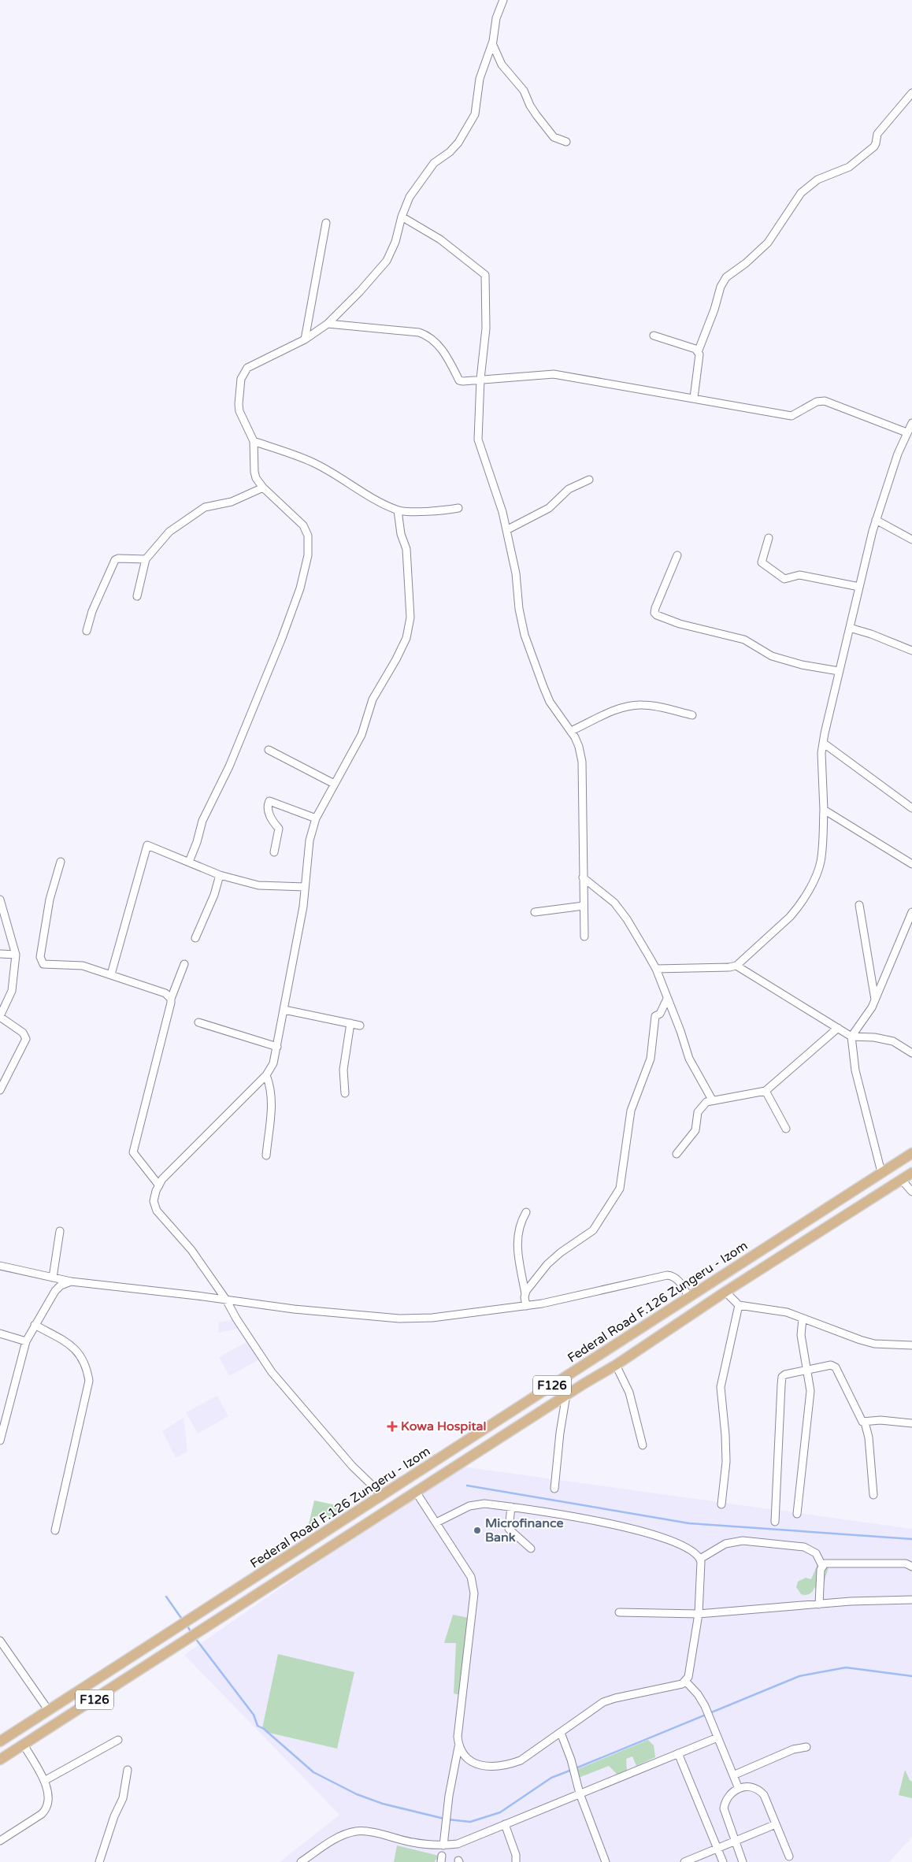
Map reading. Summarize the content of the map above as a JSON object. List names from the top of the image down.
{
  "streets": {
    "main road": ["Federal Road F.126 Zungeru - Izom", "F126"]
  },
  "places": {
    "health": ["Kowa Hospital"],
    "other": ["Microfinance Bank"]
  }
}
